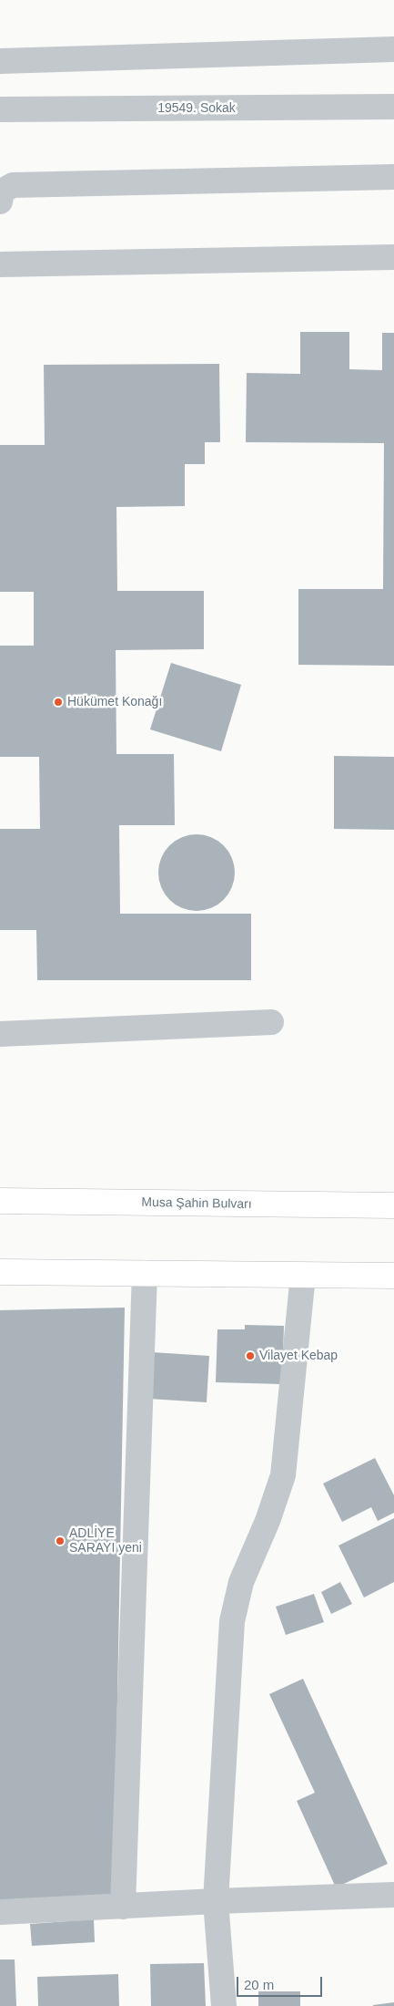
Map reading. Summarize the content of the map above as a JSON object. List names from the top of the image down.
{
  "streets": {
    "main road": ["Musa Şahin Bulvarı"],
    "street": ["19549. Sokak"]
  },
  "places": ["Hükümet Konağı", "Vilayet Kebap", "ADLİYE SARAYI yeni"],
  "scale_bar": "20 m"
}
